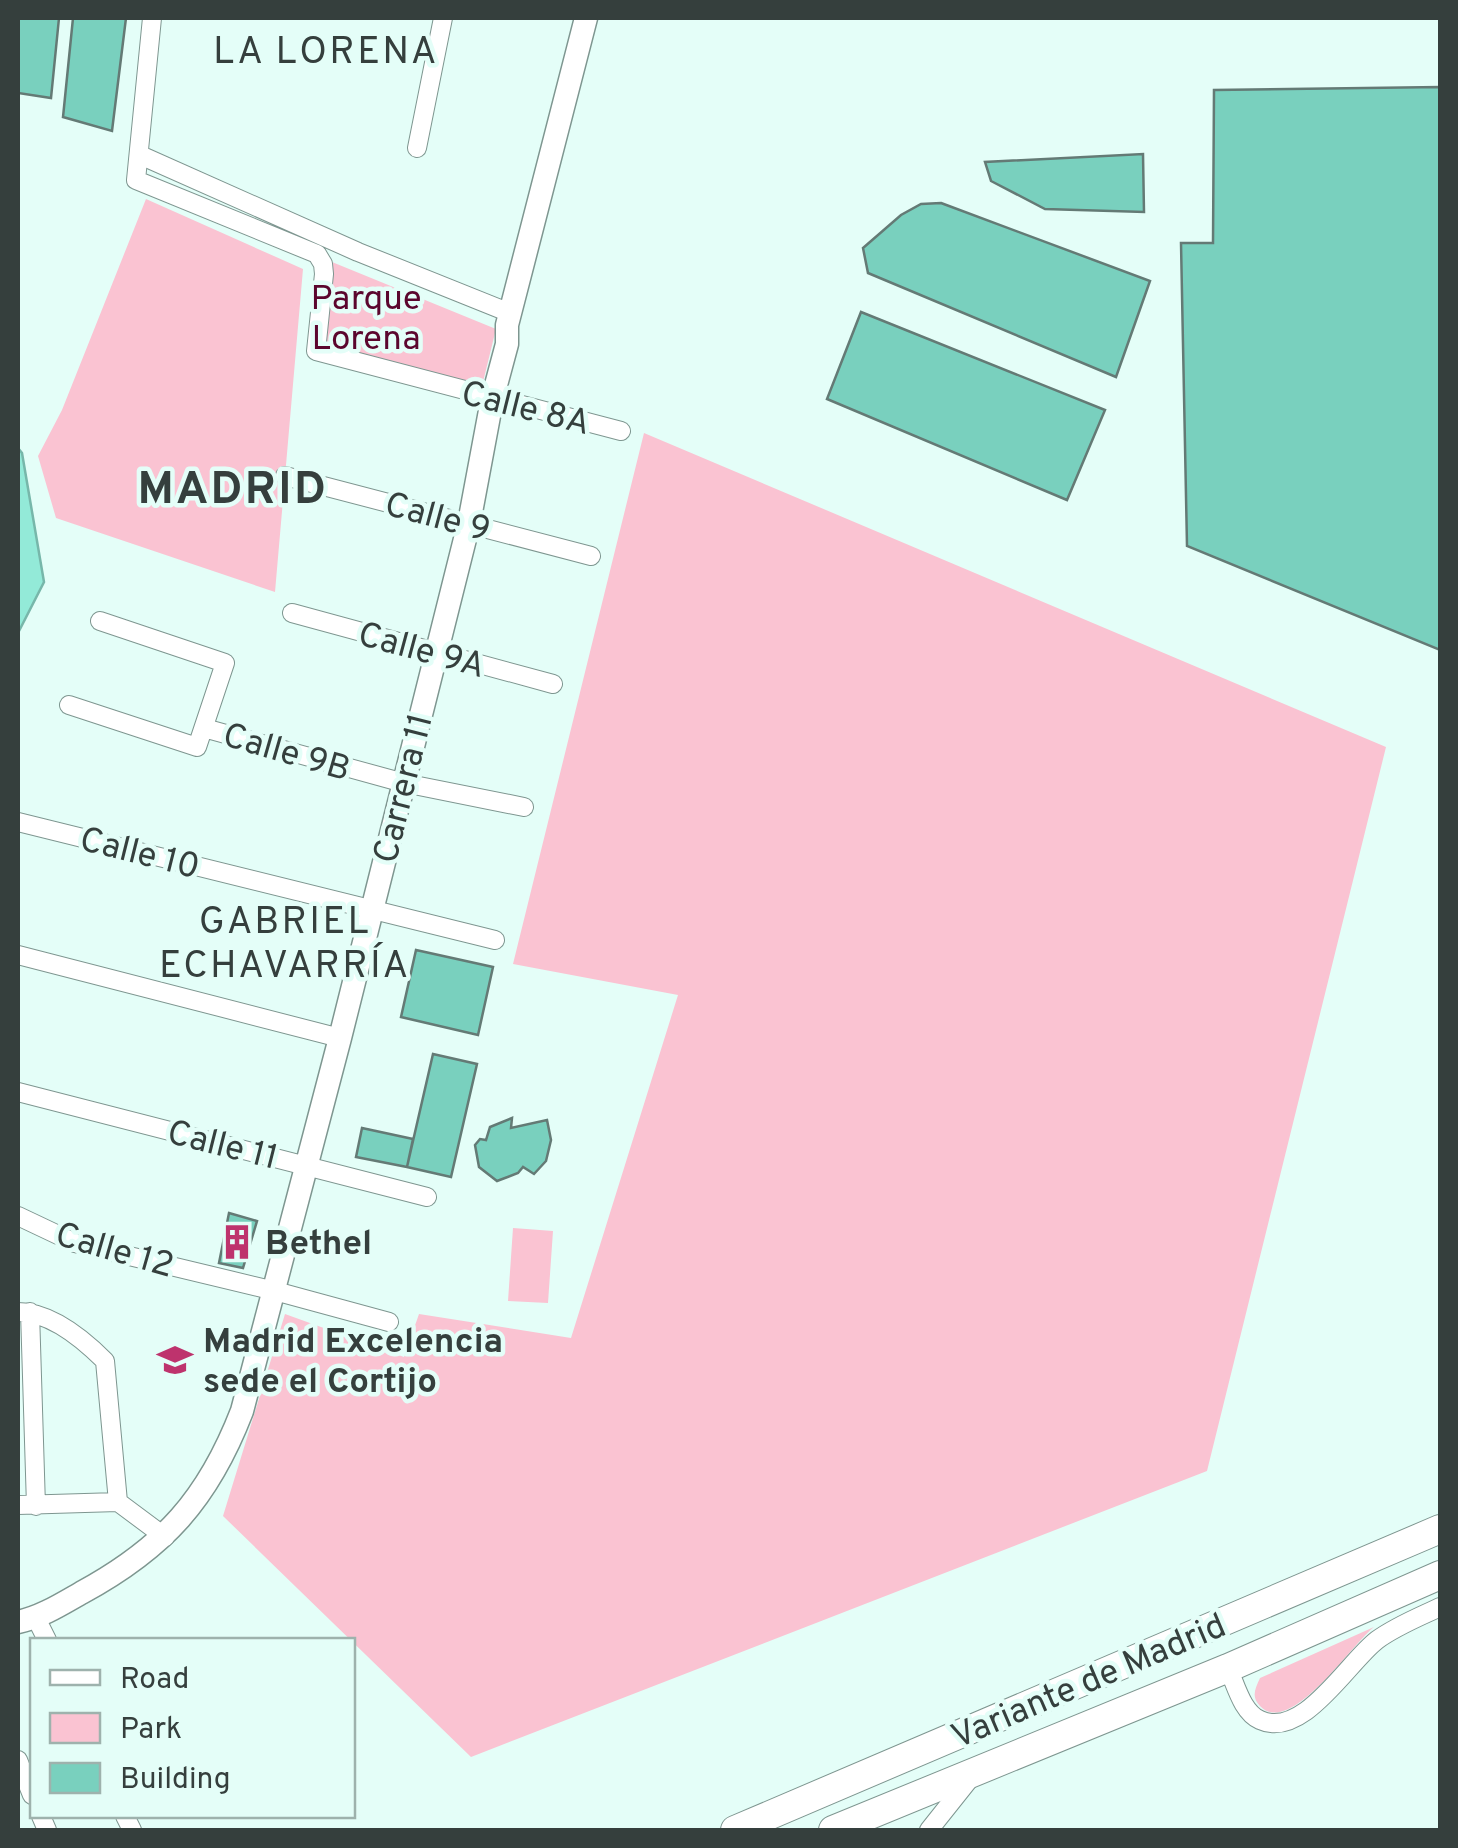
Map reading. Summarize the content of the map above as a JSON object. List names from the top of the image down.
{
  "streets": {
    "main road": ["Variante de Madrid"],
    "street": [
      "Calle 8A",
      "Calle 9",
      "Calle 9A",
      "Calle 9B",
      "Carrera 11",
      "Calle 10",
      "Calle 11",
      "Calle 12"
    ]
  },
  "crossings": [
    ["Calle 8A", "Carrera 11"],
    ["Calle 9", "Carrera 11"],
    ["Calle 9A", "Carrera 11"],
    ["Calle 9B", "Carrera 11"],
    ["Carrera 11", "Calle 10"],
    ["Carrera 11", "Calle 11"],
    ["Carrera 11", "Calle 12"]
  ],
  "districts": ["LA LORENA", "MADRID", "GABRIEL ECHAVARRÍA"],
  "parks": ["Parque Lorena"],
  "places": {
    "building": ["Bethel"],
    "school or university": ["Madrid Excelencia sede el Cortijo"]
  },
  "legend": ["Road", "Park", "Building"]
}
